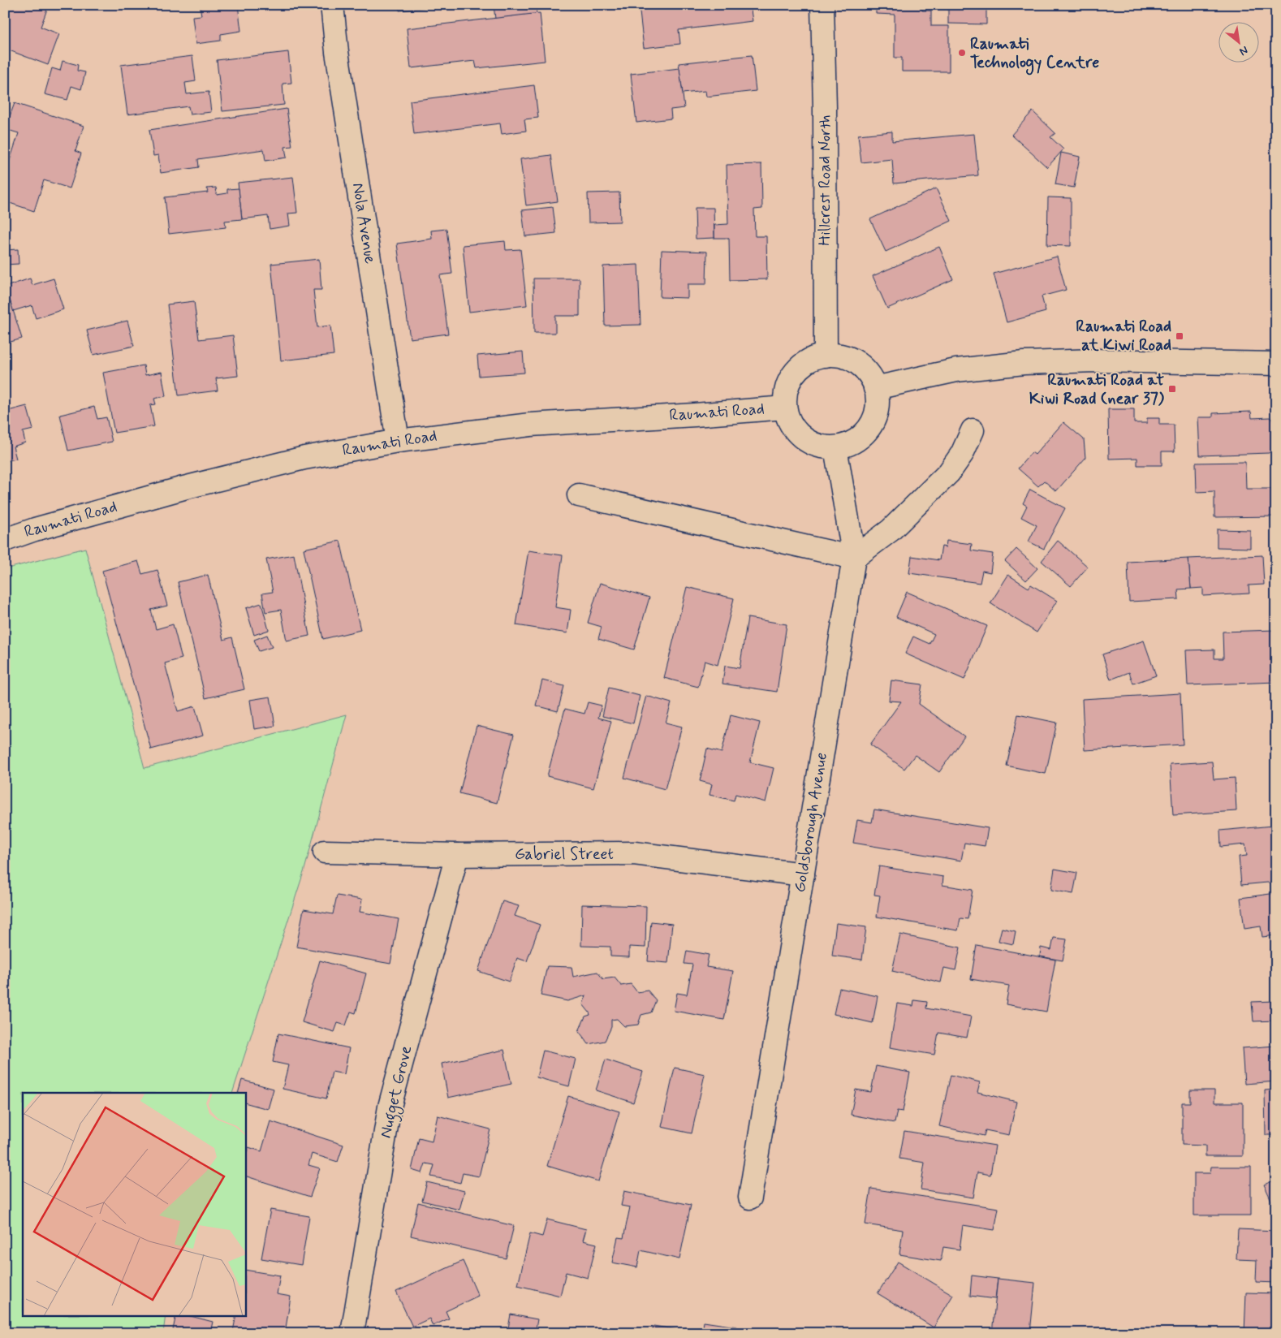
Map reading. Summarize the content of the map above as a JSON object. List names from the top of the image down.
{
  "streets": {
    "street": [
      "Hillcrest Road North",
      "Nola Avenue",
      "Raumati Road",
      "Goldsborough Avenue",
      "Gabriel Street",
      "Nugget Grove"
    ]
  },
  "crossings": [
    ["Hillcrest Road North", "Raumati Road"],
    ["Hillcrest Road North", "Goldsborough Avenue"],
    ["Nola Avenue", "Raumati Road"],
    ["Raumati Road", "Goldsborough Avenue"],
    ["Goldsborough Avenue", "Gabriel Street"],
    ["Gabriel Street", "Nugget Grove"]
  ],
  "places": {
    "other": ["Raumati Technology Centre"],
    "transit": ["Raumati Road at Kiwi Road", "Raumati Road at Kiwi Road (near 37)"]
  },
  "north": "bottom right"
}
